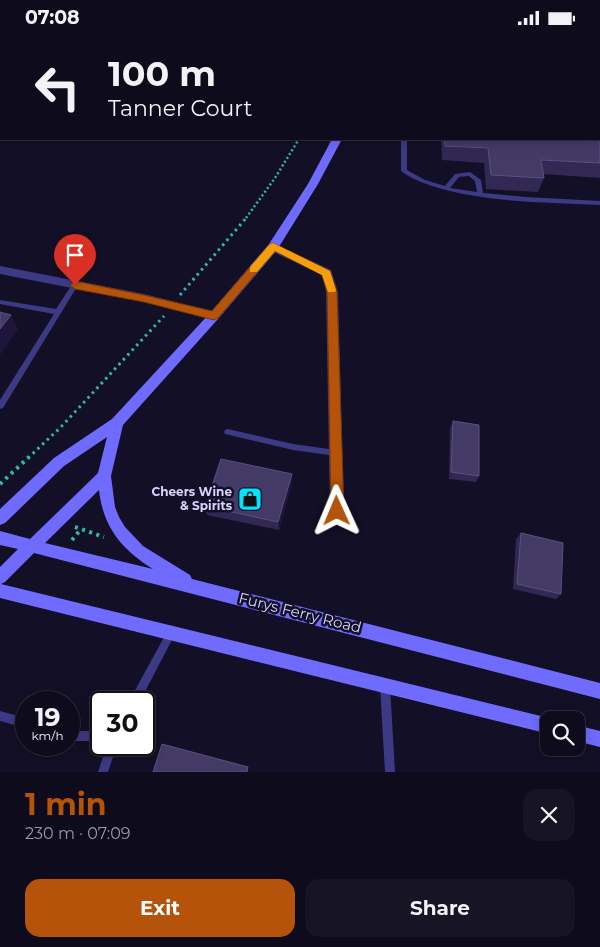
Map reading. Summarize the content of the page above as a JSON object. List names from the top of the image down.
{
  "streets": {
    "main road": ["Furys Ferry Road"]
  },
  "places": {
    "shop": ["Cheers Wine & Spirits"]
  },
  "page": {
    "status": "07:08",
    "turn": ["100 m", "Tanner Court"],
    "speed": "19 km/h",
    "limit": "30",
    "heading": ["1 min", "230 m · 07:09"],
    "buttons": ["Exit", "Share"]
  }
}
